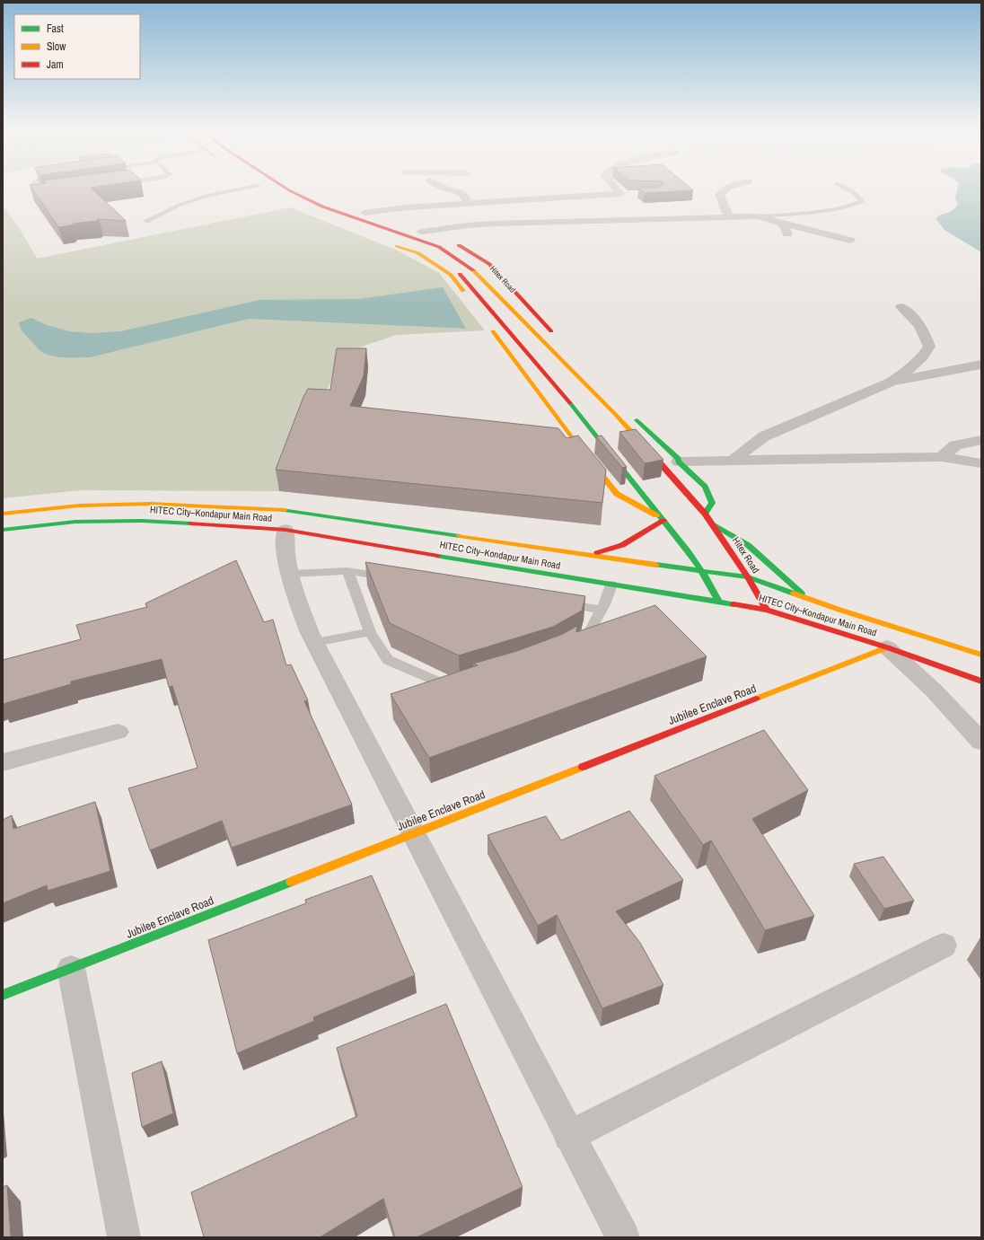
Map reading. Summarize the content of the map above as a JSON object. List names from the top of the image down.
{
  "streets": {
    "street": ["Hitex Road", "HITEC City–Kondapur Main Road", "Jubilee Enclave Road"]
  },
  "crossings": [
    ["Hitex Road", "HITEC City–Kondapur Main Road"],
    ["HITEC City–Kondapur Main Road", "Jubilee Enclave Road"]
  ],
  "legend": ["Fast", "Slow", "Jam"]
}
